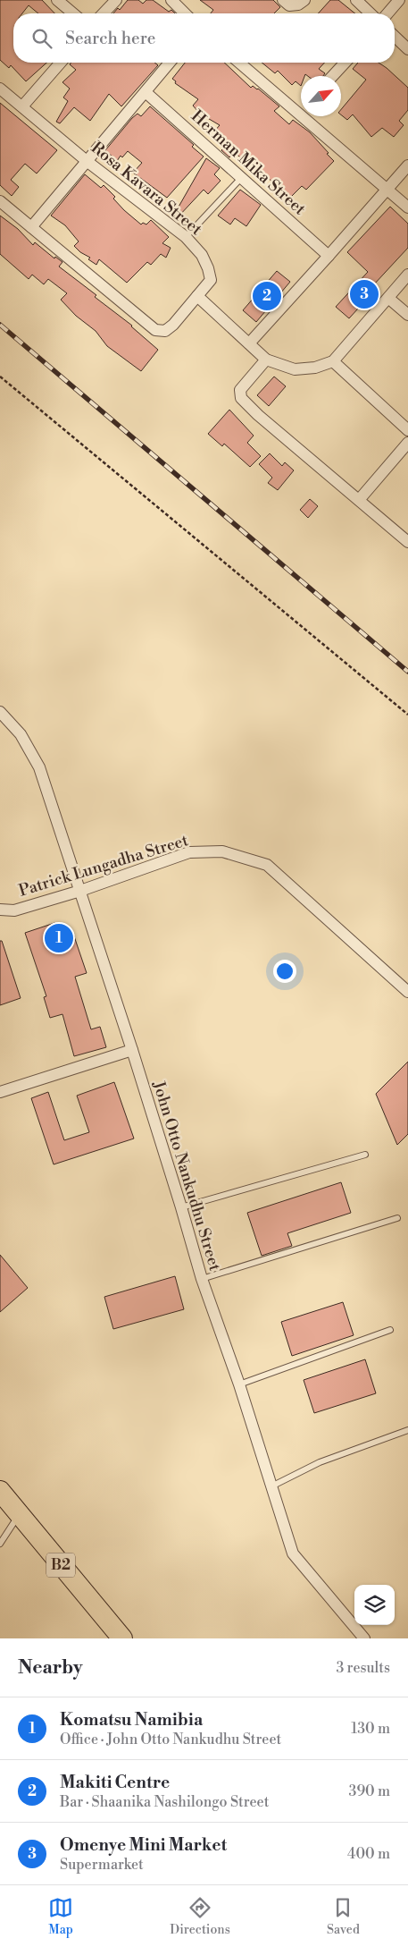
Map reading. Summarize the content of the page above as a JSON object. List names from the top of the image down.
{
  "streets": {
    "highway": ["B2"],
    "street": [
      "Herman Mika Street",
      "Rosa Kavara Street",
      "Patrick Lungadha Street",
      "John Otto Nankudhu Street"
    ]
  },
  "crossings": [
    ["Patrick Lungadha Street", "John Otto Nankudhu Street"]
  ],
  "north": "top right",
  "page": {
    "search": "Search here",
    "pins": ["3", "2", "1"],
    "heading": ["Nearby", "3 results"],
    "list": [
      {
        "mark": "1",
        "name": "Komatsu Namibia",
        "note": "Office · John Otto Nankudhu Street",
        "value": "130 m"
      },
      {
        "mark": "2",
        "name": "Makiti Centre",
        "note": "Bar · Shaanika Nashilongo Street",
        "value": "390 m"
      },
      {
        "mark": "3",
        "name": "Omenye Mini Market",
        "note": "Supermarket",
        "value": "400 m"
      }
    ],
    "nav": ["Map", "Directions", "Saved"]
  }
}
